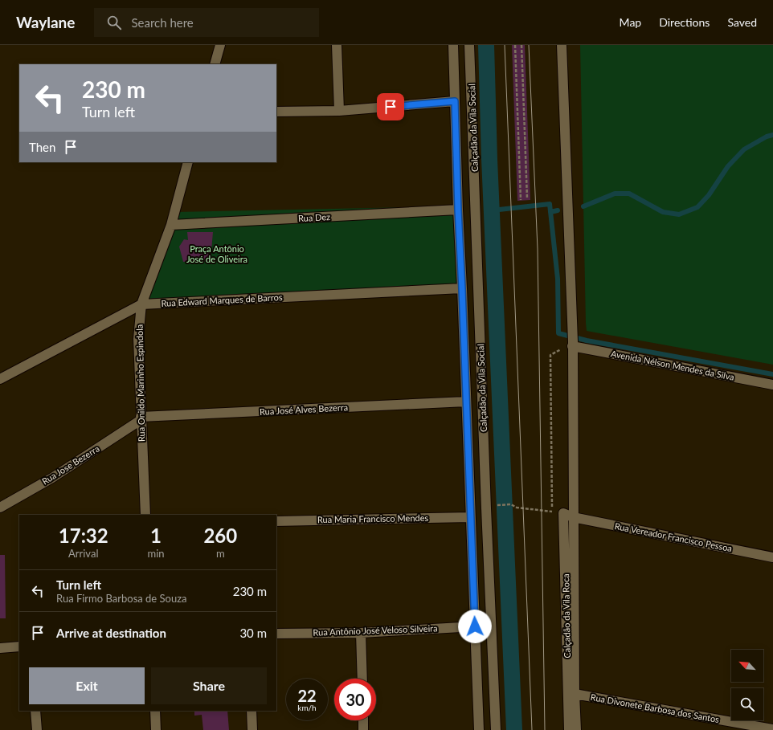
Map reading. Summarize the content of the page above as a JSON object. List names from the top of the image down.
{
  "streets": {
    "street": [
      "Calçadão da Vila Social",
      "Rua Dez",
      "Rua Edward Marques de Barros",
      "Avenida Nélson Mendes da Silva",
      "Rua Onildo Marinho Espindola",
      "Rua José Alves Bezerra",
      "Rua Jose Bezerra",
      "Rua Maria Francisco Mendes",
      "Rua Vereador Francisco Pessoa",
      "Calçadão da Vila Roca",
      "Rua Antônio José Veloso Silveira",
      "Rua Divonete Barbosa dos Santos"
    ]
  },
  "crossings": [
    ["Rua Dez", "Rua Onildo Marinho Espindola"],
    ["Rua Edward Marques de Barros", "Rua Onildo Marinho Espindola"],
    ["Rua Onildo Marinho Espindola", "Rua José Alves Bezerra"],
    ["Rua Onildo Marinho Espindola", "Rua Jose Bezerra"],
    ["Rua José Alves Bezerra", "Rua Jose Bezerra"],
    ["Rua Vereador Francisco Pessoa", "Calçadão da Vila Roca"]
  ],
  "parks": ["Praça Antônio José de Oliveira"],
  "north": "top left",
  "page": {
    "header": "Waylane",
    "search": "Search here",
    "nav": ["Map", "Directions", "Saved"],
    "turn": ["230 m", "Turn left"],
    "then": "Then",
    "eta": [
      "17:32",
      "Arrival",
      "1",
      "min",
      "260",
      "m"
    ],
    "list": [
      {
        "name": "Turn left",
        "note": "Rua Firmo Barbosa de Souza",
        "value": "230 m"
      },
      {
        "name": "Arrive at destination",
        "value": "30 m"
      }
    ],
    "buttons": ["Exit", "Share"],
    "speed": "22 km/h",
    "limit": "30"
  }
}
